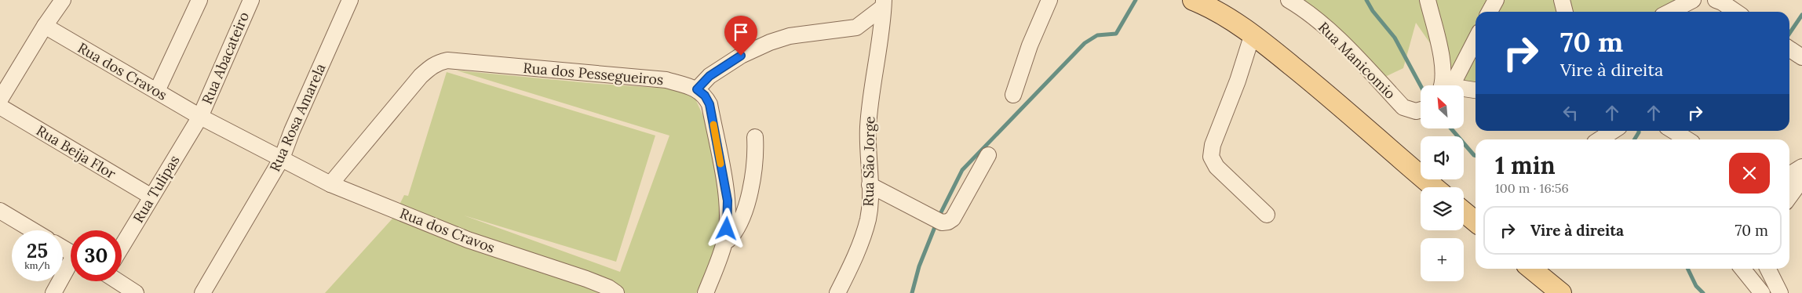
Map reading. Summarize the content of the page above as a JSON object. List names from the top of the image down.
{
  "streets": {
    "street": [
      "Rua Abacateiro",
      "Rua Manicomio",
      "Rua dos Cravos",
      "Rua dos Pessegueiros",
      "Rua Rosa Amarela",
      "Rua Beija Flor",
      "Rua São Jorge",
      "Rua Tulipas"
    ]
  },
  "crossings": [
    ["Rua Abacateiro", "Rua dos Cravos"],
    ["Rua Abacateiro", "Rua Tulipas"],
    ["Rua dos Cravos", "Rua dos Pessegueiros"],
    ["Rua dos Cravos", "Rua Rosa Amarela"],
    ["Rua dos Cravos", "Rua Tulipas"],
    ["Rua Beija Flor", "Rua Tulipas"]
  ],
  "north": "top left",
  "page": {
    "turn": ["70 m", "Vire à direita"],
    "map_buttons": "+",
    "heading": ["1 min", "100 m · 16:56"],
    "list": [
      {
        "name": "Vire à direita",
        "value": "70 m"
      }
    ],
    "speed": "25 km/h",
    "limit": "30"
  }
}
